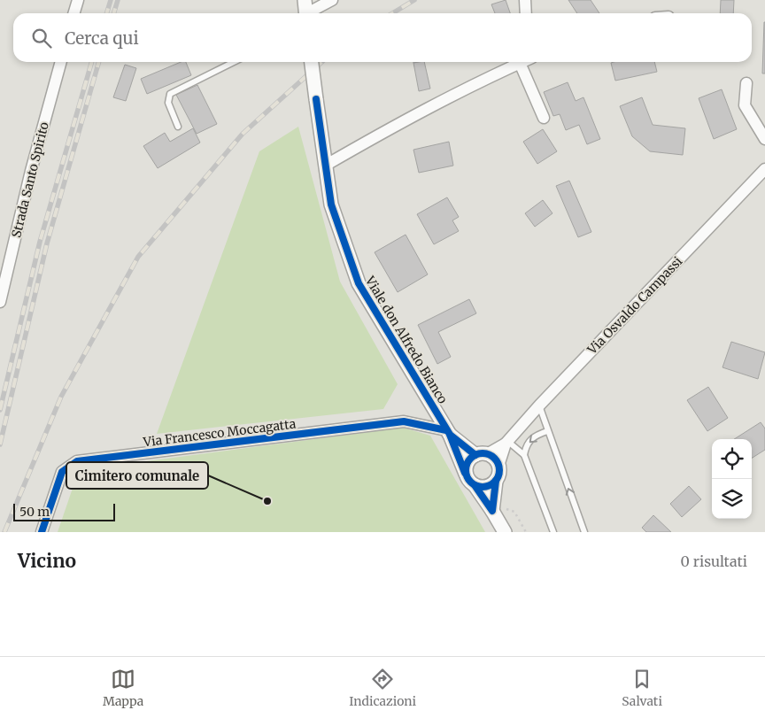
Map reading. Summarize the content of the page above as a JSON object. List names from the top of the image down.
{
  "streets": {
    "street": [
      "Strada Santo Spirito",
      "Via Osvaldo Campassi",
      "Viale don Alfredo Bianco",
      "Via Francesco Moccagatta"
    ]
  },
  "crossings": [
    ["Via Osvaldo Campassi", "Viale don Alfredo Bianco"],
    ["Viale don Alfredo Bianco", "Via Francesco Moccagatta"]
  ],
  "places": ["Cimitero comunale"],
  "scale_bar": "50 m",
  "page": {
    "search": "Cerca qui",
    "scale": "50 m",
    "heading": ["Vicino", "0 risultati"],
    "nav": ["Mappa", "Indicazioni", "Salvati"]
  }
}
